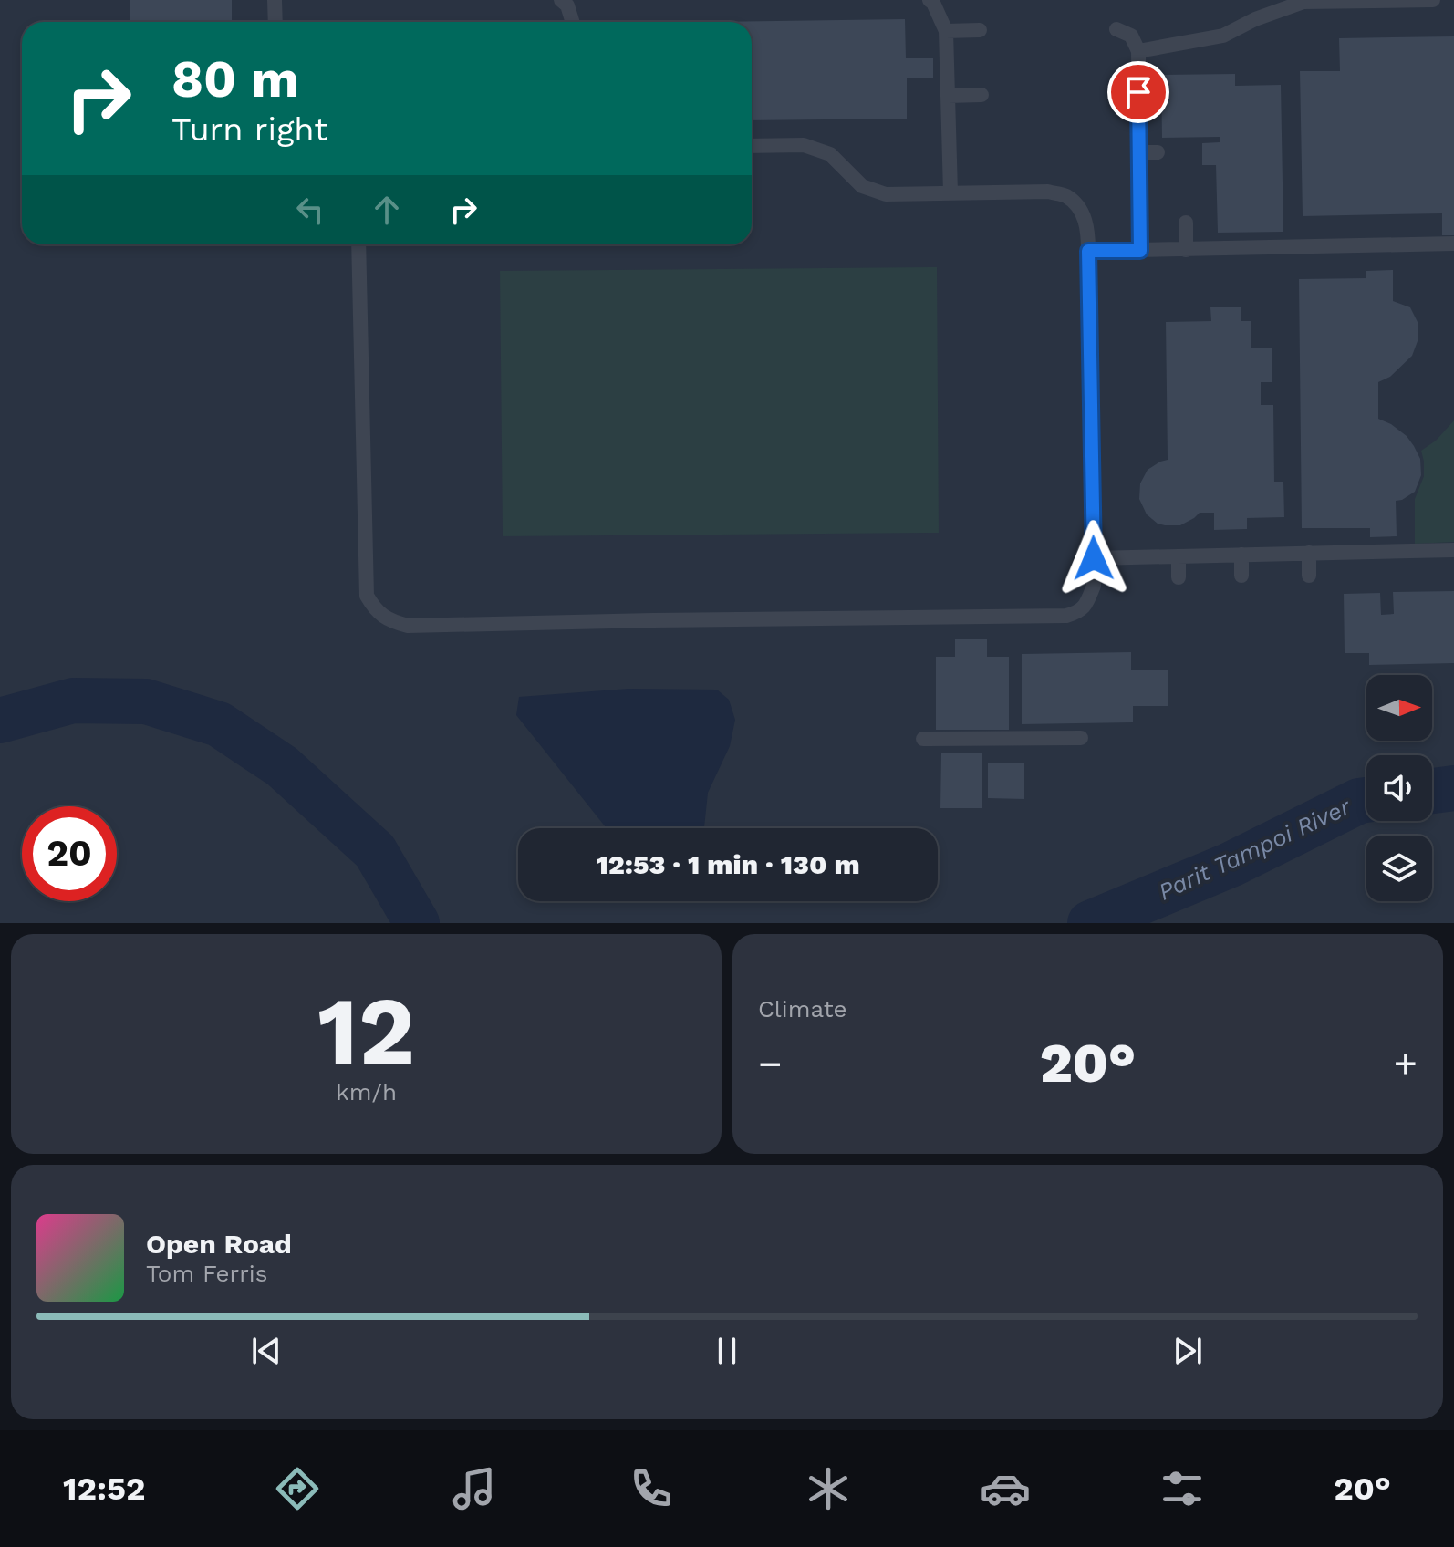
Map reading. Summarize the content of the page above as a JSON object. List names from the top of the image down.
{
  "water": ["Parit Tampoi River"],
  "north": "right",
  "page": {
    "turn": ["80 m", "Turn right"],
    "limit": "20",
    "trip": "12:53 · 1 min · 130 m",
    "tile": [
      ["12", "km/h"],
      "Climate"
    ],
    "heat": ["−", "20°", "+"],
    "song": ["Open Road", "Tom Ferris"],
    "tabs": ["12:52", "20°"]
  }
}
